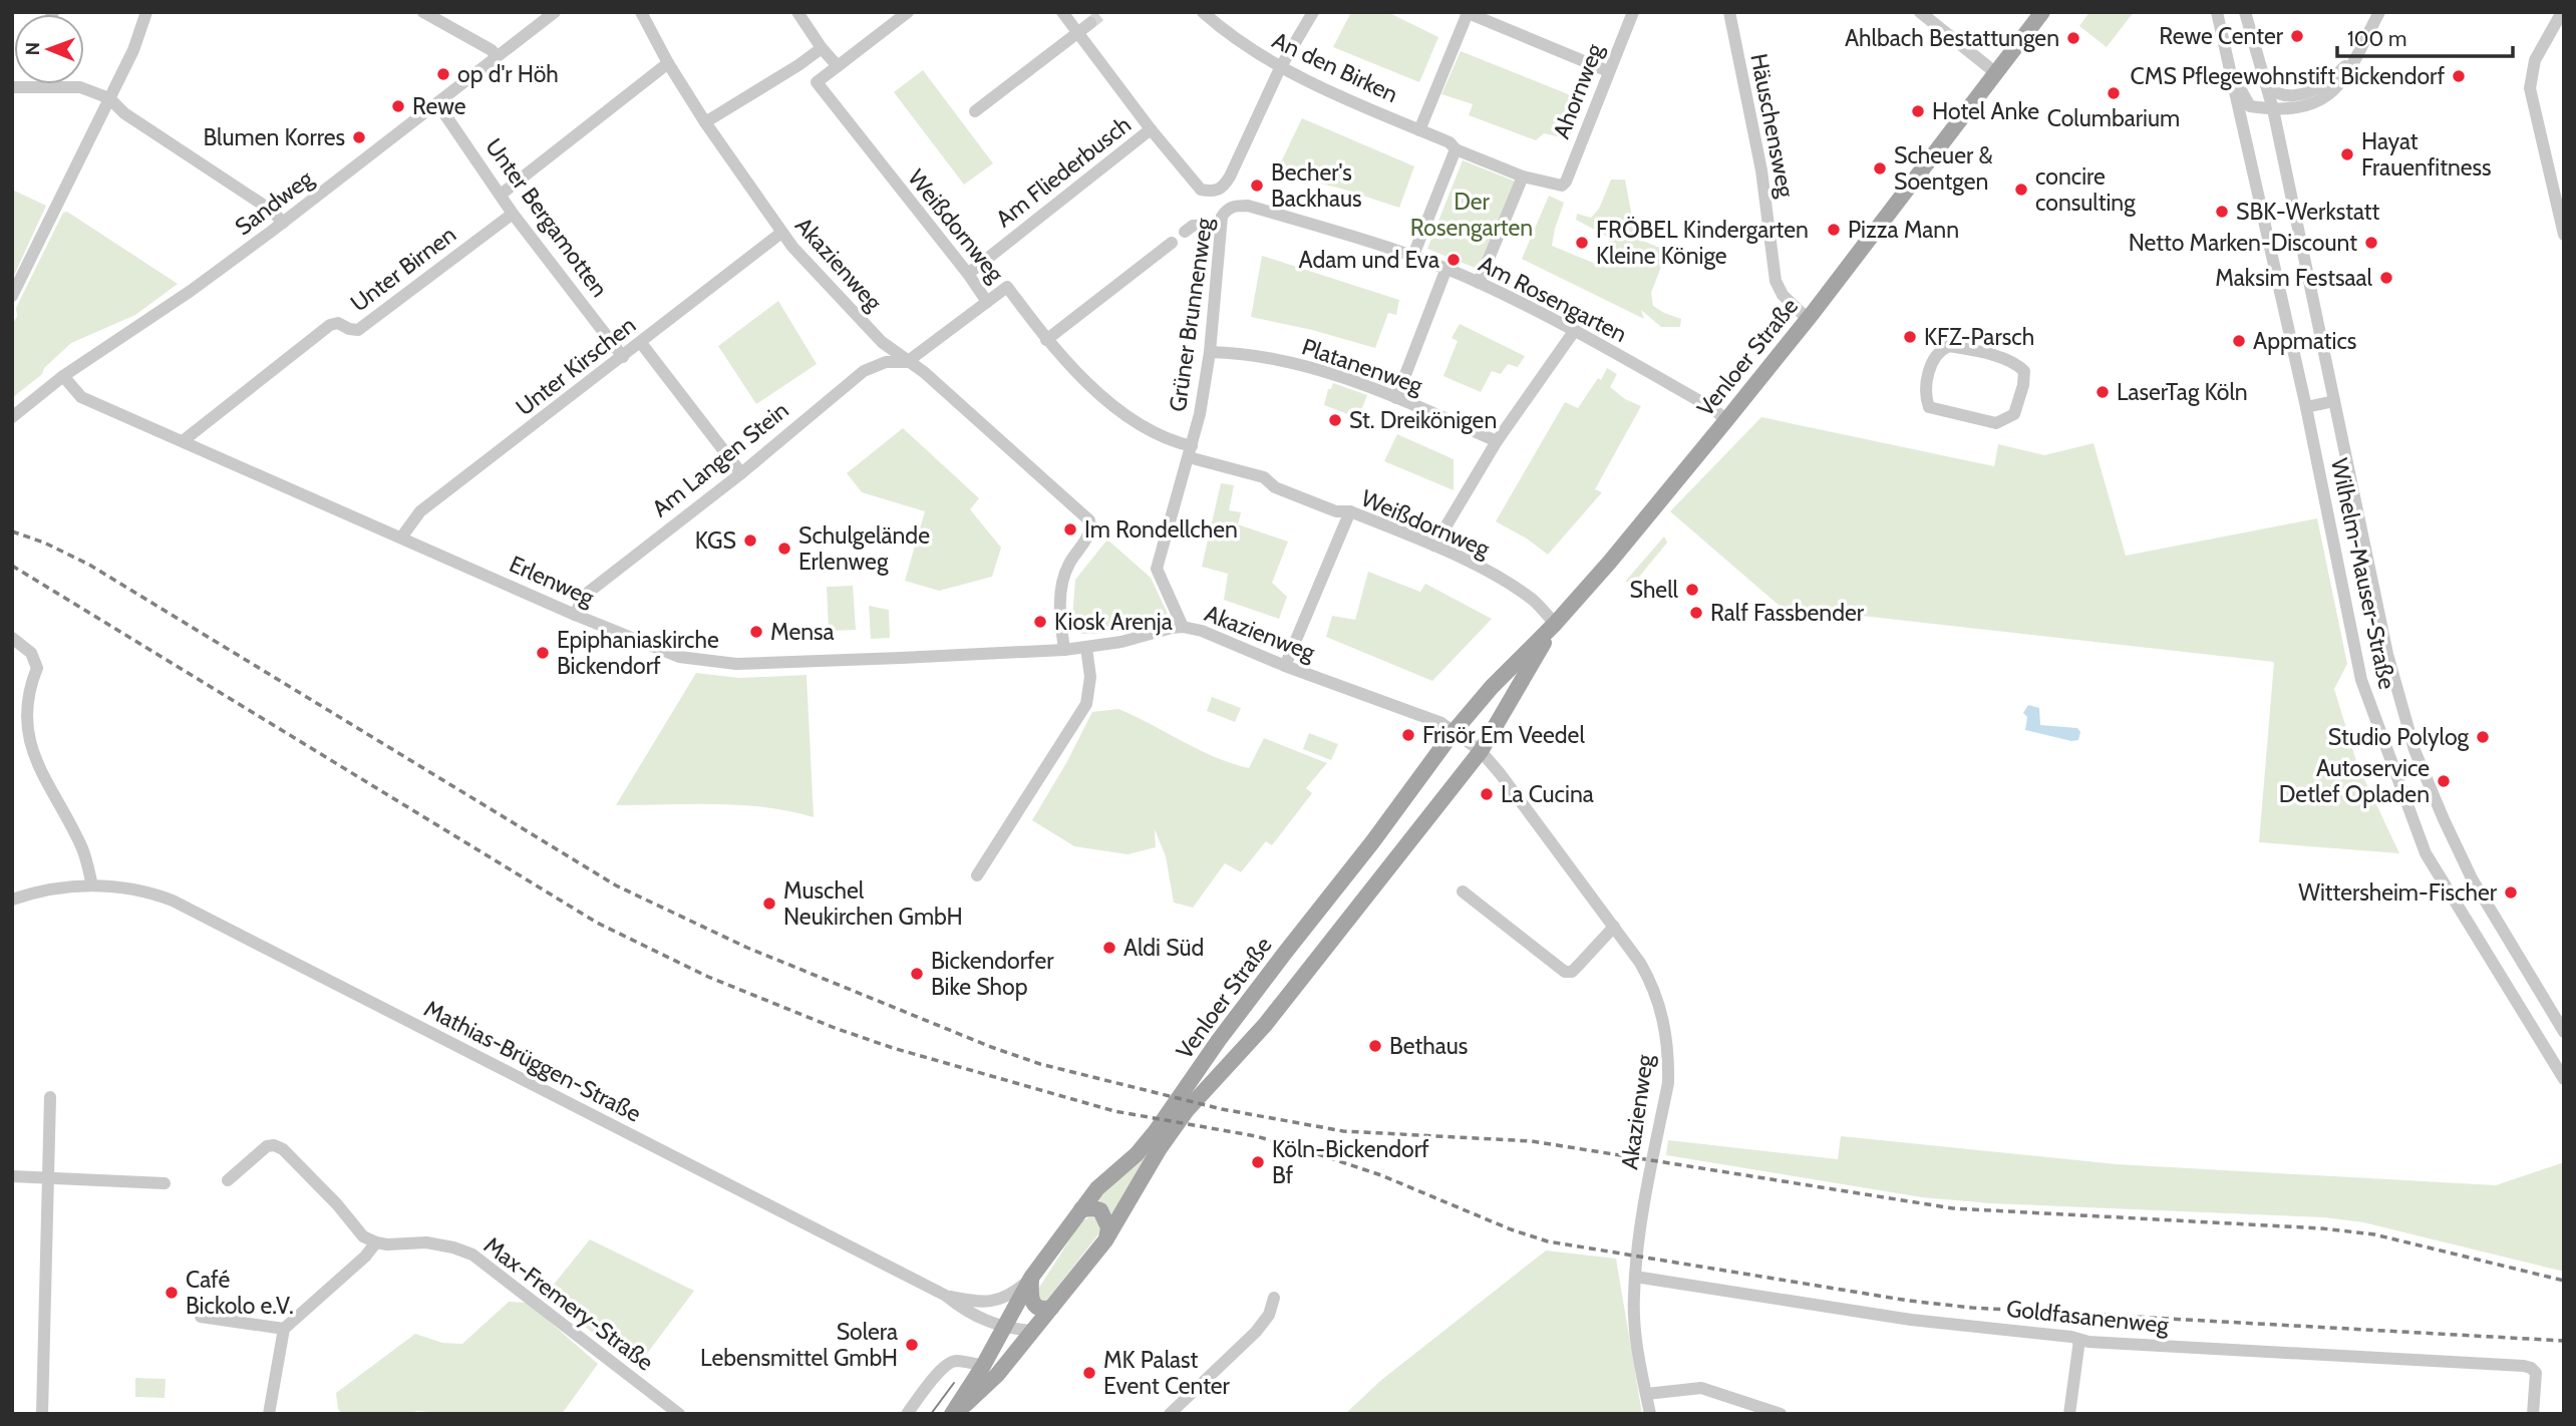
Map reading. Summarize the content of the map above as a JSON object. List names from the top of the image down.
{
  "streets": {
    "main road": ["Venloer Straße"],
    "street": [
      "An den Birken",
      "Ahornweg",
      "Häuschensweg",
      "Am Fliederbusch",
      "Sandweg",
      "Unter Bergamotten",
      "Weißdornweg",
      "Akazienweg",
      "Unter Birnen",
      "Am Rosengarten",
      "Grüner Brunnenweg",
      "Unter Kirschen",
      "Platanenweg",
      "Am Langen Stein",
      "Wilhelm-Mauser-Straße",
      "Erlenweg",
      "Mathias-Brüggen-Straße",
      "Max-Fremery-Straße",
      "Goldfasanenweg"
    ]
  },
  "crossings": [
    ["An den Birken", "Ahornweg"],
    ["An den Birken", "Grüner Brunnenweg"],
    ["Häuschensweg", "Venloer Straße"],
    ["Am Fliederbusch", "Weißdornweg"],
    ["Am Fliederbusch", "Grüner Brunnenweg"],
    ["Sandweg", "Unter Bergamotten"],
    ["Sandweg", "Erlenweg"],
    ["Unter Bergamotten", "Unter Birnen"],
    ["Unter Bergamotten", "Unter Kirschen"],
    ["Weißdornweg", "Grüner Brunnenweg"],
    ["Weißdornweg", "Venloer Straße"],
    ["Akazienweg", "Grüner Brunnenweg"],
    ["Akazienweg", "Venloer Straße"],
    ["Akazienweg", "Unter Kirschen"],
    ["Akazienweg", "Am Langen Stein"],
    ["Akazienweg", "Erlenweg"],
    ["Akazienweg", "Goldfasanenweg"],
    ["Unter Birnen", "Erlenweg"],
    ["Am Rosengarten", "Grüner Brunnenweg"],
    ["Am Rosengarten", "Venloer Straße"],
    ["Grüner Brunnenweg", "Platanenweg"],
    ["Venloer Straße", "Mathias-Brüggen-Straße"],
    ["Unter Kirschen", "Erlenweg"],
    ["Am Langen Stein", "Erlenweg"]
  ],
  "parks": ["Der Rosengarten"],
  "places": [
    "Rewe Center",
    "Ahlbach Bestattungen",
    "op d'r Höh",
    "CMS Pflegewohnstift Bickendorf",
    "Columbarium",
    "Rewe",
    "Hotel Anke",
    "Blumen Korres",
    "Hayat Frauenfitness",
    "Scheuer & Soentgen",
    "Becher's Backhaus",
    "concire consulting",
    "SBK-Werkstatt",
    "Pizza Mann",
    "FRÖBEL Kindergarten Kleine Könige",
    "Netto Marken-Discount",
    "Adam und Eva",
    "Maksim Festsaal",
    "KFZ-Parsch",
    "Appmatics",
    "LaserTag Köln",
    "St. Dreikönigen",
    "Im Rondellchen",
    "KGS",
    "Schulgelände Erlenweg",
    "Shell",
    "Ralf Fassbender",
    "Kiosk Arenja",
    "Mensa",
    "Epiphaniaskirche Bickendorf",
    "Frisör Em Veedel",
    "Studio Polylog",
    "Autoservice Detlef Opladen",
    "La Cucina",
    "Wittersheim-Fischer",
    "Muschel Neukirchen GmbH",
    "Aldi Süd",
    "Bickendorfer Bike Shop",
    "Bethaus",
    "Köln-Bickendorf Bf",
    "Café Bickolo e.V.",
    "Solera Lebensmittel GmbH",
    "MK Palast Event Center"
  ],
  "scale_bar": "100 m",
  "north": "left"
}
